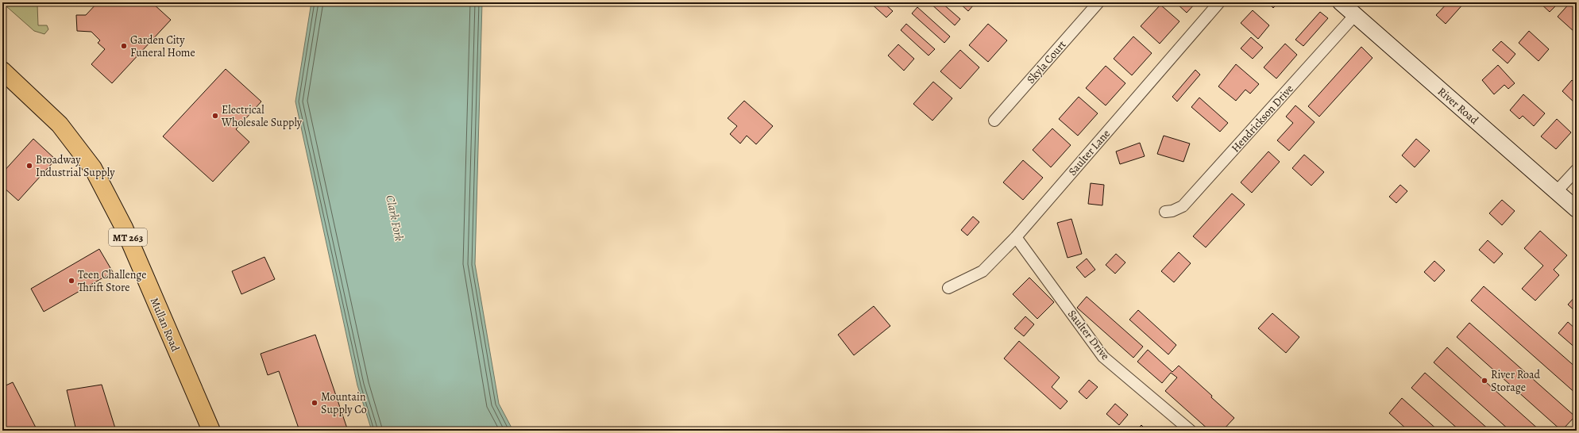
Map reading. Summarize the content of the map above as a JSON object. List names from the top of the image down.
{
  "streets": {
    "main road": ["MT 263", "Mullan Road"],
    "street": [
      "Skyla Court",
      "River Road",
      "Hendrickson Drive",
      "Saulter Lane",
      "Saulter Drive"
    ]
  },
  "crossings": [
    ["River Road", "Hendrickson Drive"],
    ["Saulter Lane", "Saulter Drive"]
  ],
  "water": ["Clark Fork"],
  "places": [
    "Garden City Funeral Home",
    "Electrical Wholesale Supply",
    "Broadway Industrial Supply",
    "Teen Challenge Thrift Store",
    "River Road Storage",
    "Mountain Supply Co"
  ]
}
